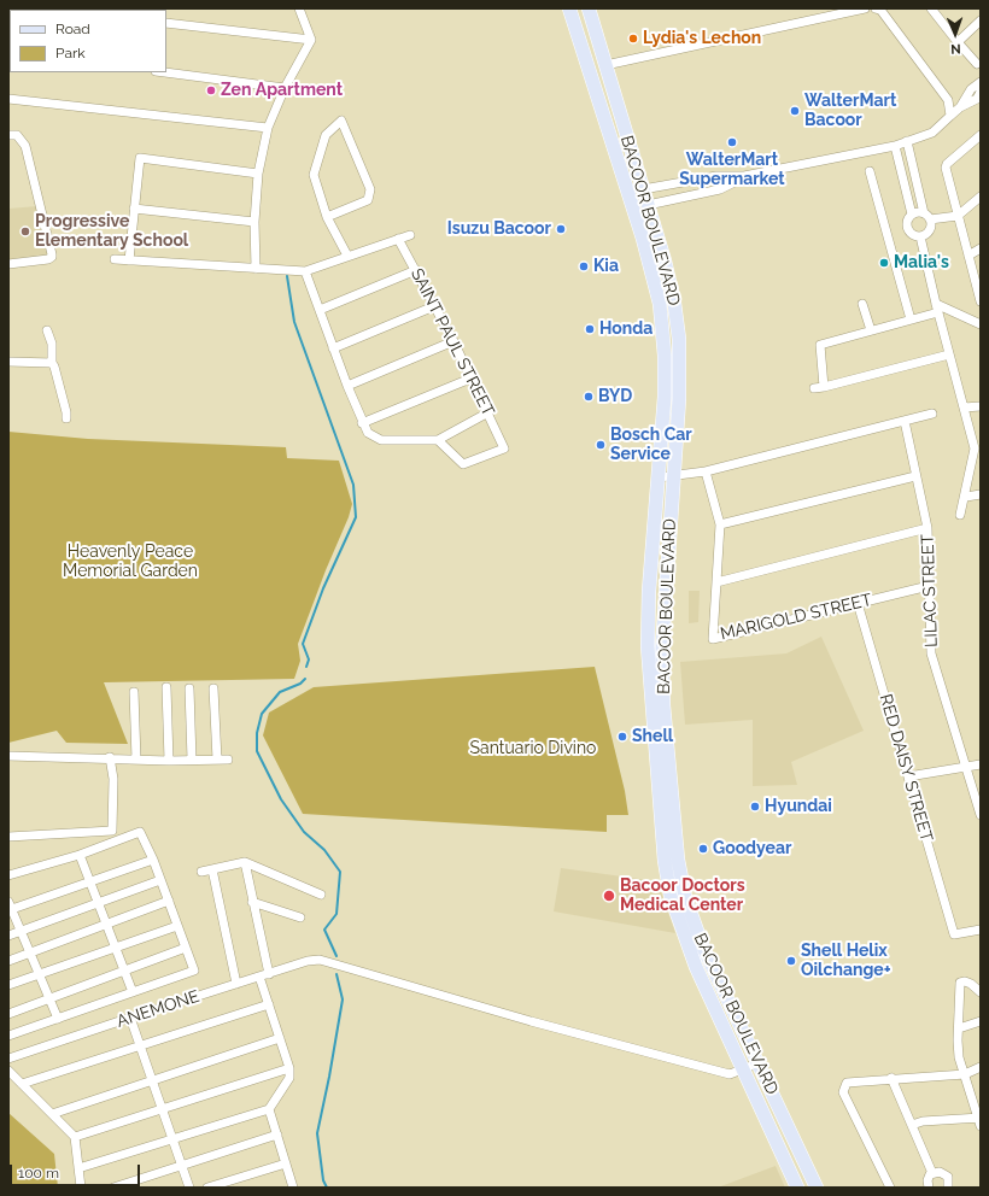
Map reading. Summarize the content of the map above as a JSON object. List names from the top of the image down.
{
  "streets": {
    "main road": ["BACOOR BOULEVARD"],
    "street": [
      "SAINT PAUL STREET",
      "LILAC STREET",
      "MARIGOLD STREET",
      "RED DAISY STREET",
      "ANEMONE"
    ]
  },
  "crossings": [
    ["BACOOR BOULEVARD", "ANEMONE"],
    ["LILAC STREET", "MARIGOLD STREET"],
    ["MARIGOLD STREET", "RED DAISY STREET"]
  ],
  "parks": ["Heavenly Peace Memorial Garden", "Santuario Divino"],
  "places": [
    "Lydia's Lechon",
    "Zen Apartment",
    "WalterMart Bacoor",
    "WalterMart Supermarket",
    "Isuzu Bacoor",
    "Progressive Elementary School",
    "Malia's",
    "Kia",
    "Honda",
    "BYD",
    "Bosch Car Service",
    "Shell",
    "Hyundai",
    "Goodyear",
    "Bacoor Doctors Medical Center",
    "Shell Helix Oilchange+"
  ],
  "legend": ["Road", "Park"],
  "scale_bar": "100 m",
  "north": "bottom"
}
